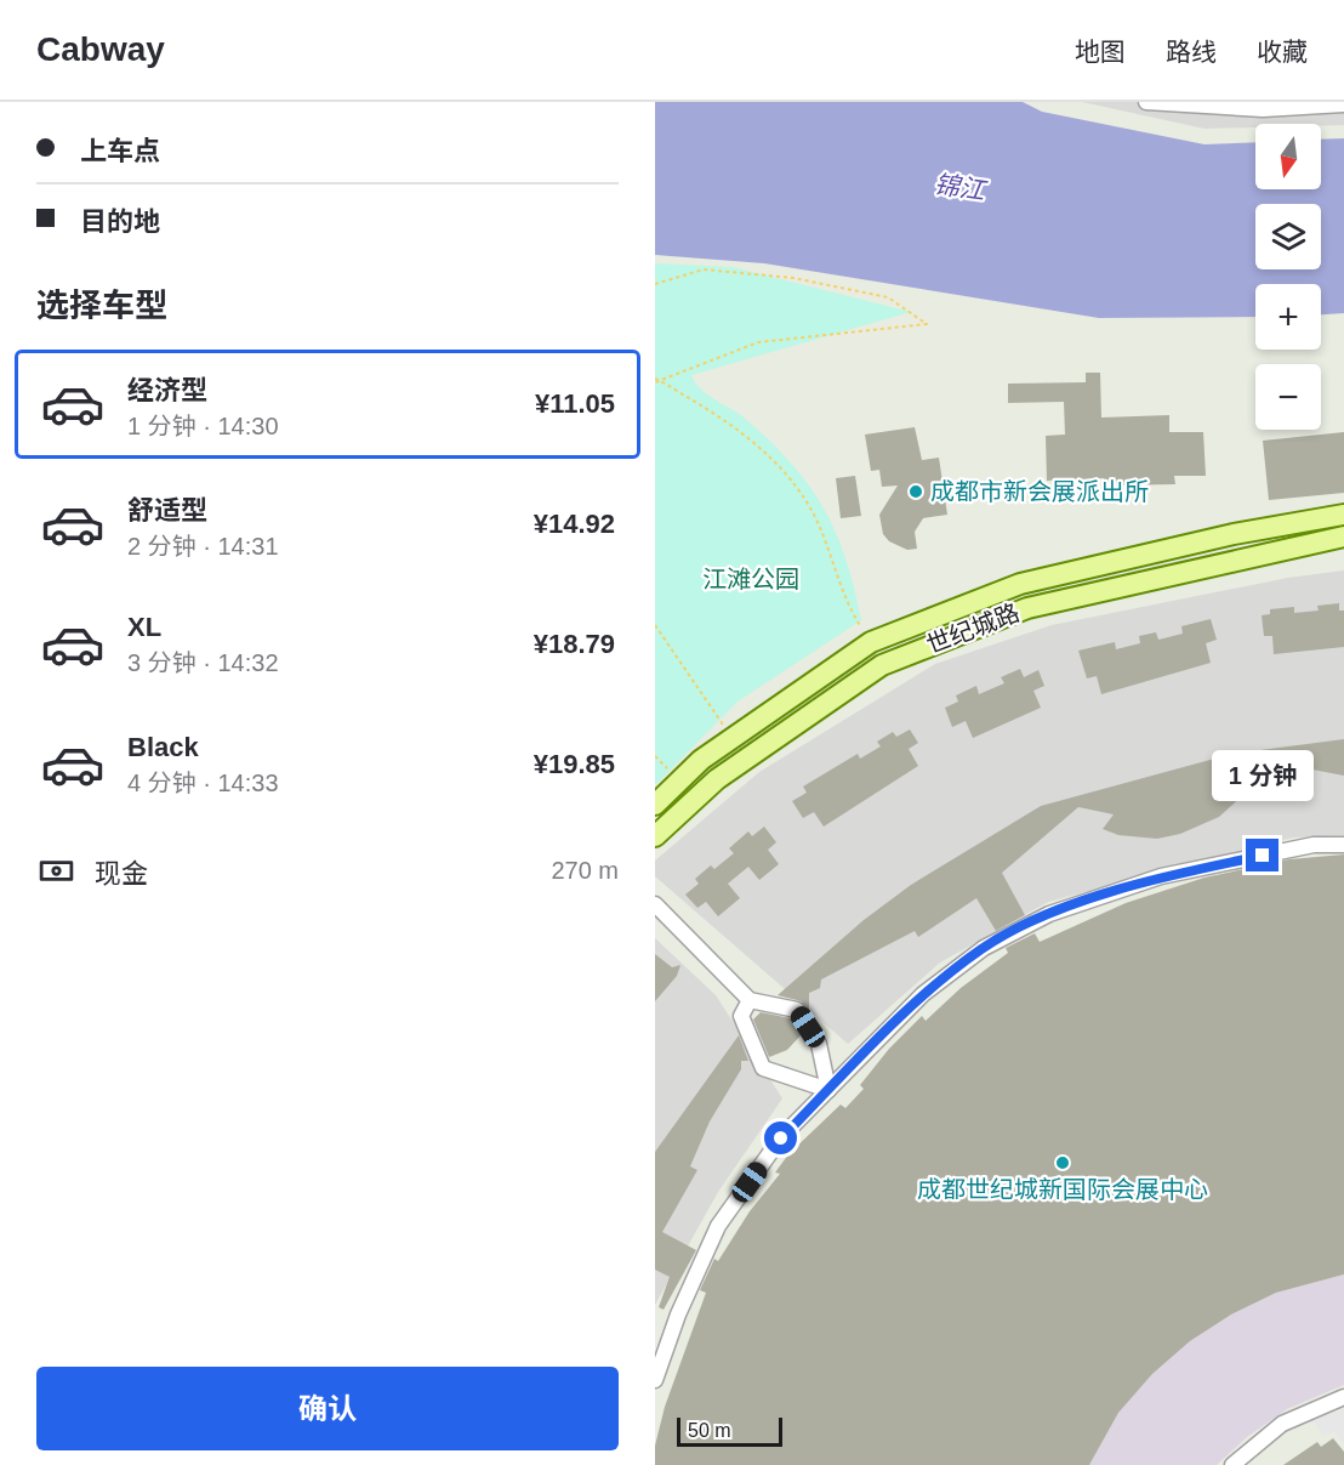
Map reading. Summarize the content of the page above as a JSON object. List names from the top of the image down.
{
  "streets": {
    "main road": ["世纪城路"]
  },
  "water": ["锦江"],
  "parks": ["江滩公园"],
  "places": ["成都市新会展派出所", "成都世纪城新国际会展中心"],
  "scale_bar": "50 m",
  "north": "bottom",
  "page": {
    "header": "Cabway",
    "nav": ["地图", "路线", "收藏"],
    "banner": ["上车点", "目的地"],
    "map_buttons": ["+", "−"],
    "heading": "选择车型",
    "list": [
      {
        "name": "经济型",
        "note": "1 分钟 · 14:30",
        "value": "¥11.05"
      },
      {
        "name": "舒适型",
        "note": "2 分钟 · 14:31",
        "value": "¥14.92"
      },
      {
        "name": "XL",
        "note": "3 分钟 · 14:32",
        "value": "¥18.79"
      },
      {
        "name": "Black",
        "note": "4 分钟 · 14:33",
        "value": "¥19.85"
      }
    ],
    "bubble": "1 分钟",
    "pay": ["现金", "270 m"],
    "buttons": "确认",
    "scale": "50 m"
  }
}
